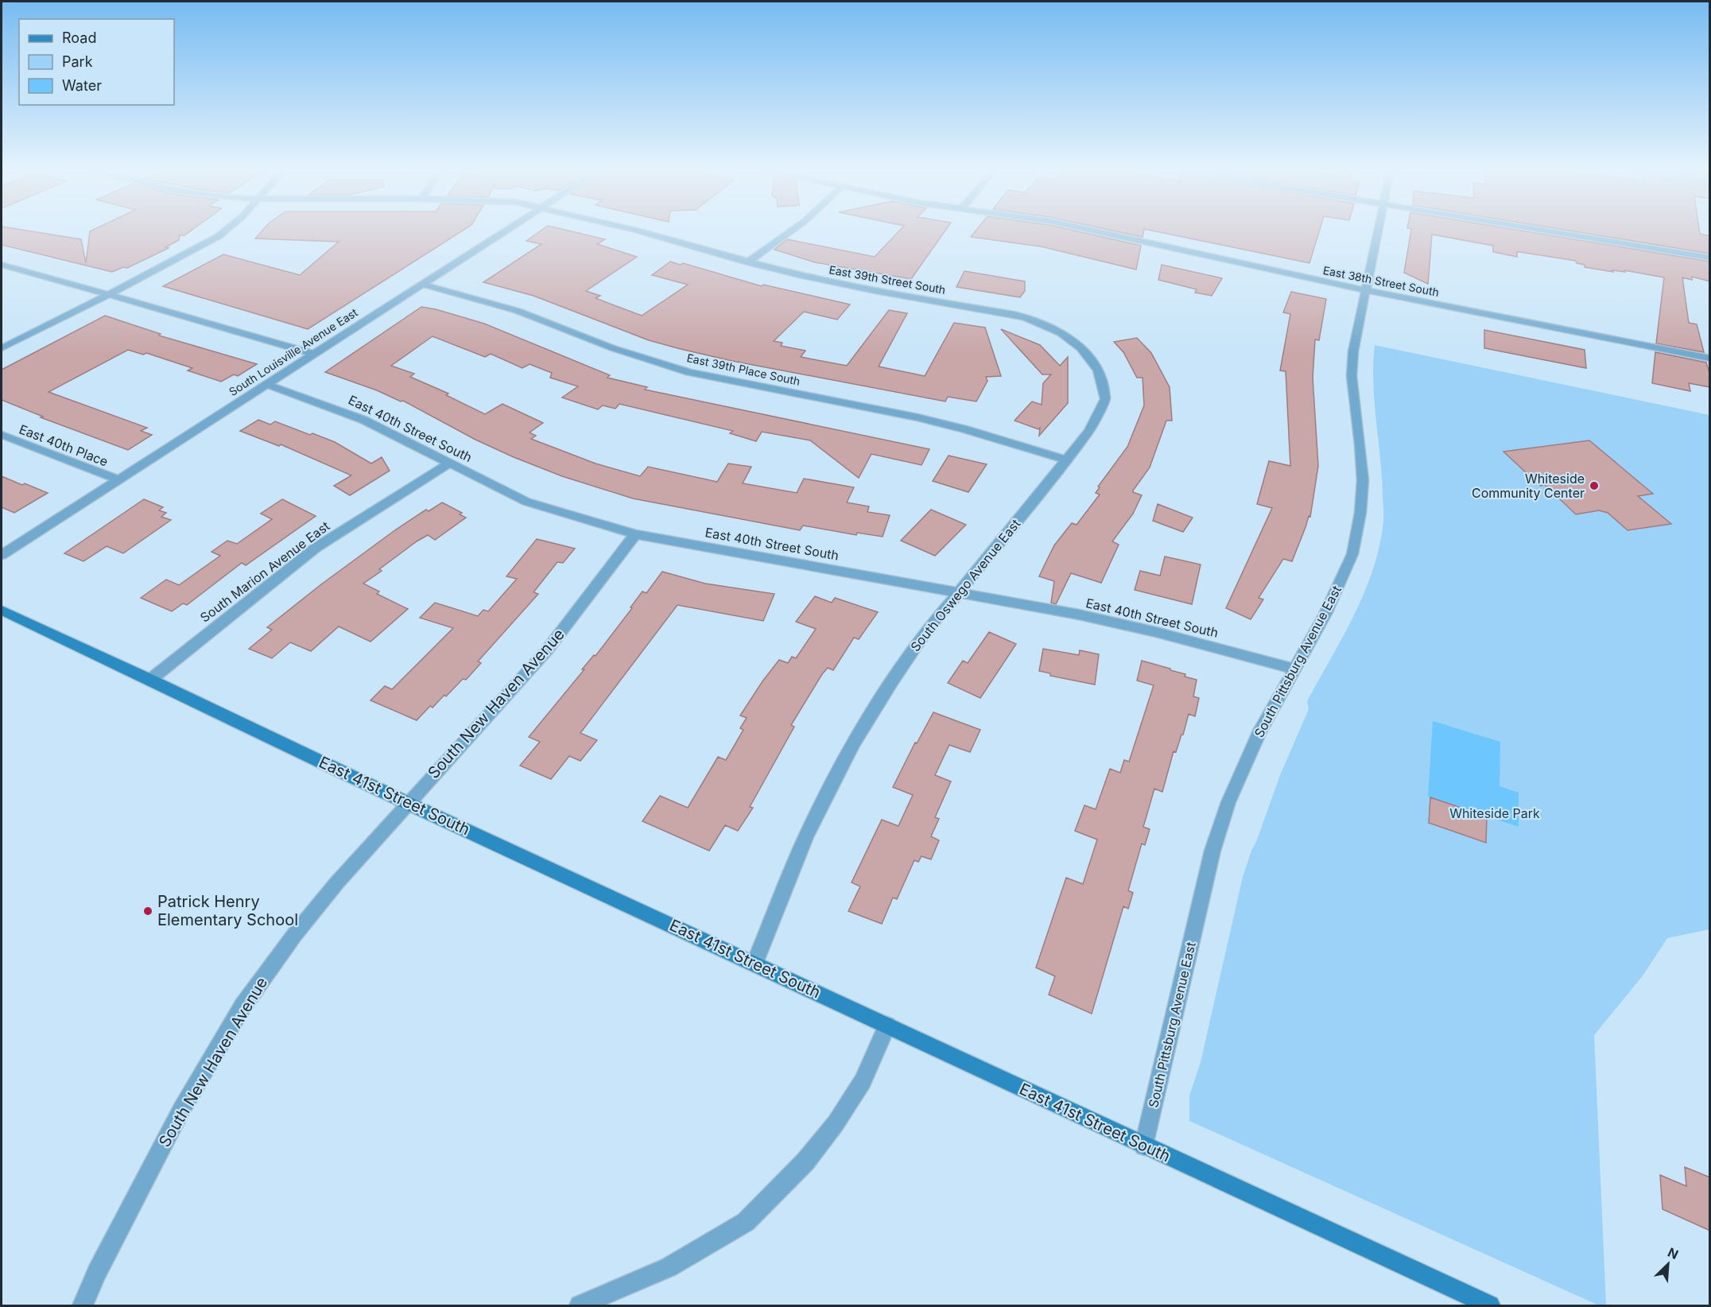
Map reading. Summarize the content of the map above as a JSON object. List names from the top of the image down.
{
  "streets": {
    "main road": ["East 41st Street South"],
    "street": [
      "East 39th Street South",
      "East 38th Street South",
      "South Louisville Avenue East",
      "East 39th Place South",
      "East 40th Street South",
      "East 40th Place",
      "South Marion Avenue East",
      "South Oswego Avenue East",
      "South Pittsburg Avenue East",
      "South New Haven Avenue"
    ]
  },
  "crossings": [
    ["East 39th Street South", "South Oswego Avenue East"],
    ["East 38th Street South", "South Pittsburg Avenue East"],
    ["South Louisville Avenue East", "East 39th Place South"],
    ["South Louisville Avenue East", "East 40th Street South"],
    ["South Louisville Avenue East", "East 40th Place"],
    ["East 39th Place South", "South Oswego Avenue East"],
    ["East 40th Street South", "South Marion Avenue East"],
    ["East 40th Street South", "South Oswego Avenue East"],
    ["East 40th Street South", "South Pittsburg Avenue East"],
    ["East 40th Street South", "South New Haven Avenue"],
    ["South Marion Avenue East", "East 41st Street South"],
    ["South Oswego Avenue East", "East 41st Street South"],
    ["South Pittsburg Avenue East", "East 41st Street South"],
    ["South New Haven Avenue", "East 41st Street South"]
  ],
  "parks": ["Whiteside Park"],
  "places": ["Whiteside Community Center", "Patrick Henry Elementary School"],
  "legend": ["Road", "Park", "Water"],
  "north": "top right"
}
